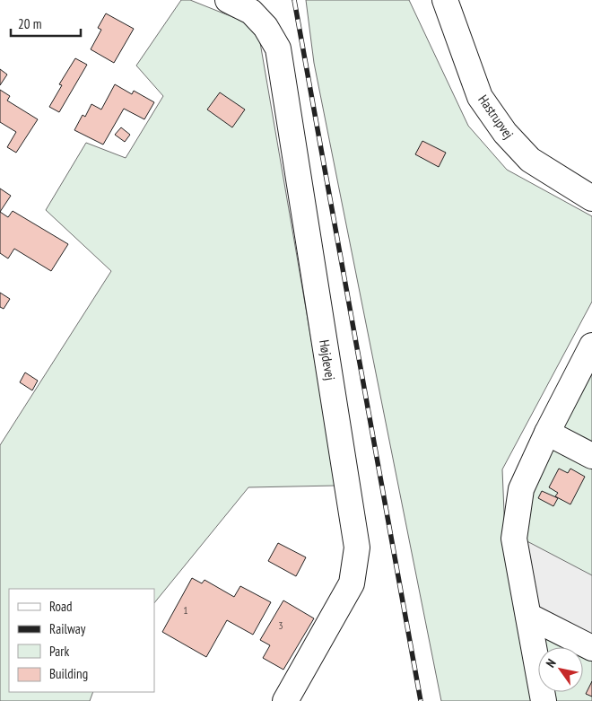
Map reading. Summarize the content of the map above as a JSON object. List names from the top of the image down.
{
  "streets": {
    "street": ["Hastrupvej", "Højdevej"]
  },
  "house_numbers": ["1", "3"],
  "legend": [
    "Road",
    "Railway",
    "Park",
    "Building"
  ],
  "scale_bar": "20 m",
  "north": "top left"
}
